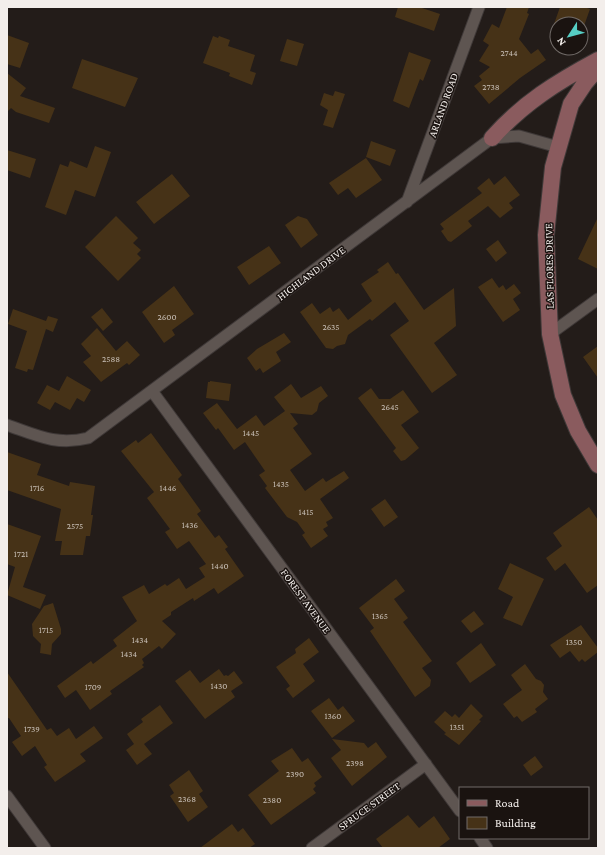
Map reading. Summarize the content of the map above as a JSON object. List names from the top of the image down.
{
  "streets": {
    "street": [
      "ARLAND ROAD",
      "LAS FLORES DRIVE",
      "HIGHLAND DRIVE",
      "FOREST AVENUE",
      "SPRUCE STREET"
    ]
  },
  "crossings": [
    ["ARLAND ROAD", "HIGHLAND DRIVE"],
    ["HIGHLAND DRIVE", "FOREST AVENUE"],
    ["FOREST AVENUE", "SPRUCE STREET"]
  ],
  "house_numbers": [
    "2744",
    "2738",
    "2600",
    "2635",
    "2588",
    "2645",
    "1445",
    "1435",
    "1716",
    "1446",
    "1415",
    "1436",
    "2575",
    "1721",
    "1440",
    "1365",
    "1715",
    "1434",
    "1350",
    "1434",
    "1430",
    "1709",
    "1360",
    "1351",
    "1739",
    "2398",
    "2390",
    "2368",
    "2380"
  ],
  "legend": ["Road", "Building"],
  "north": "bottom left"
}
